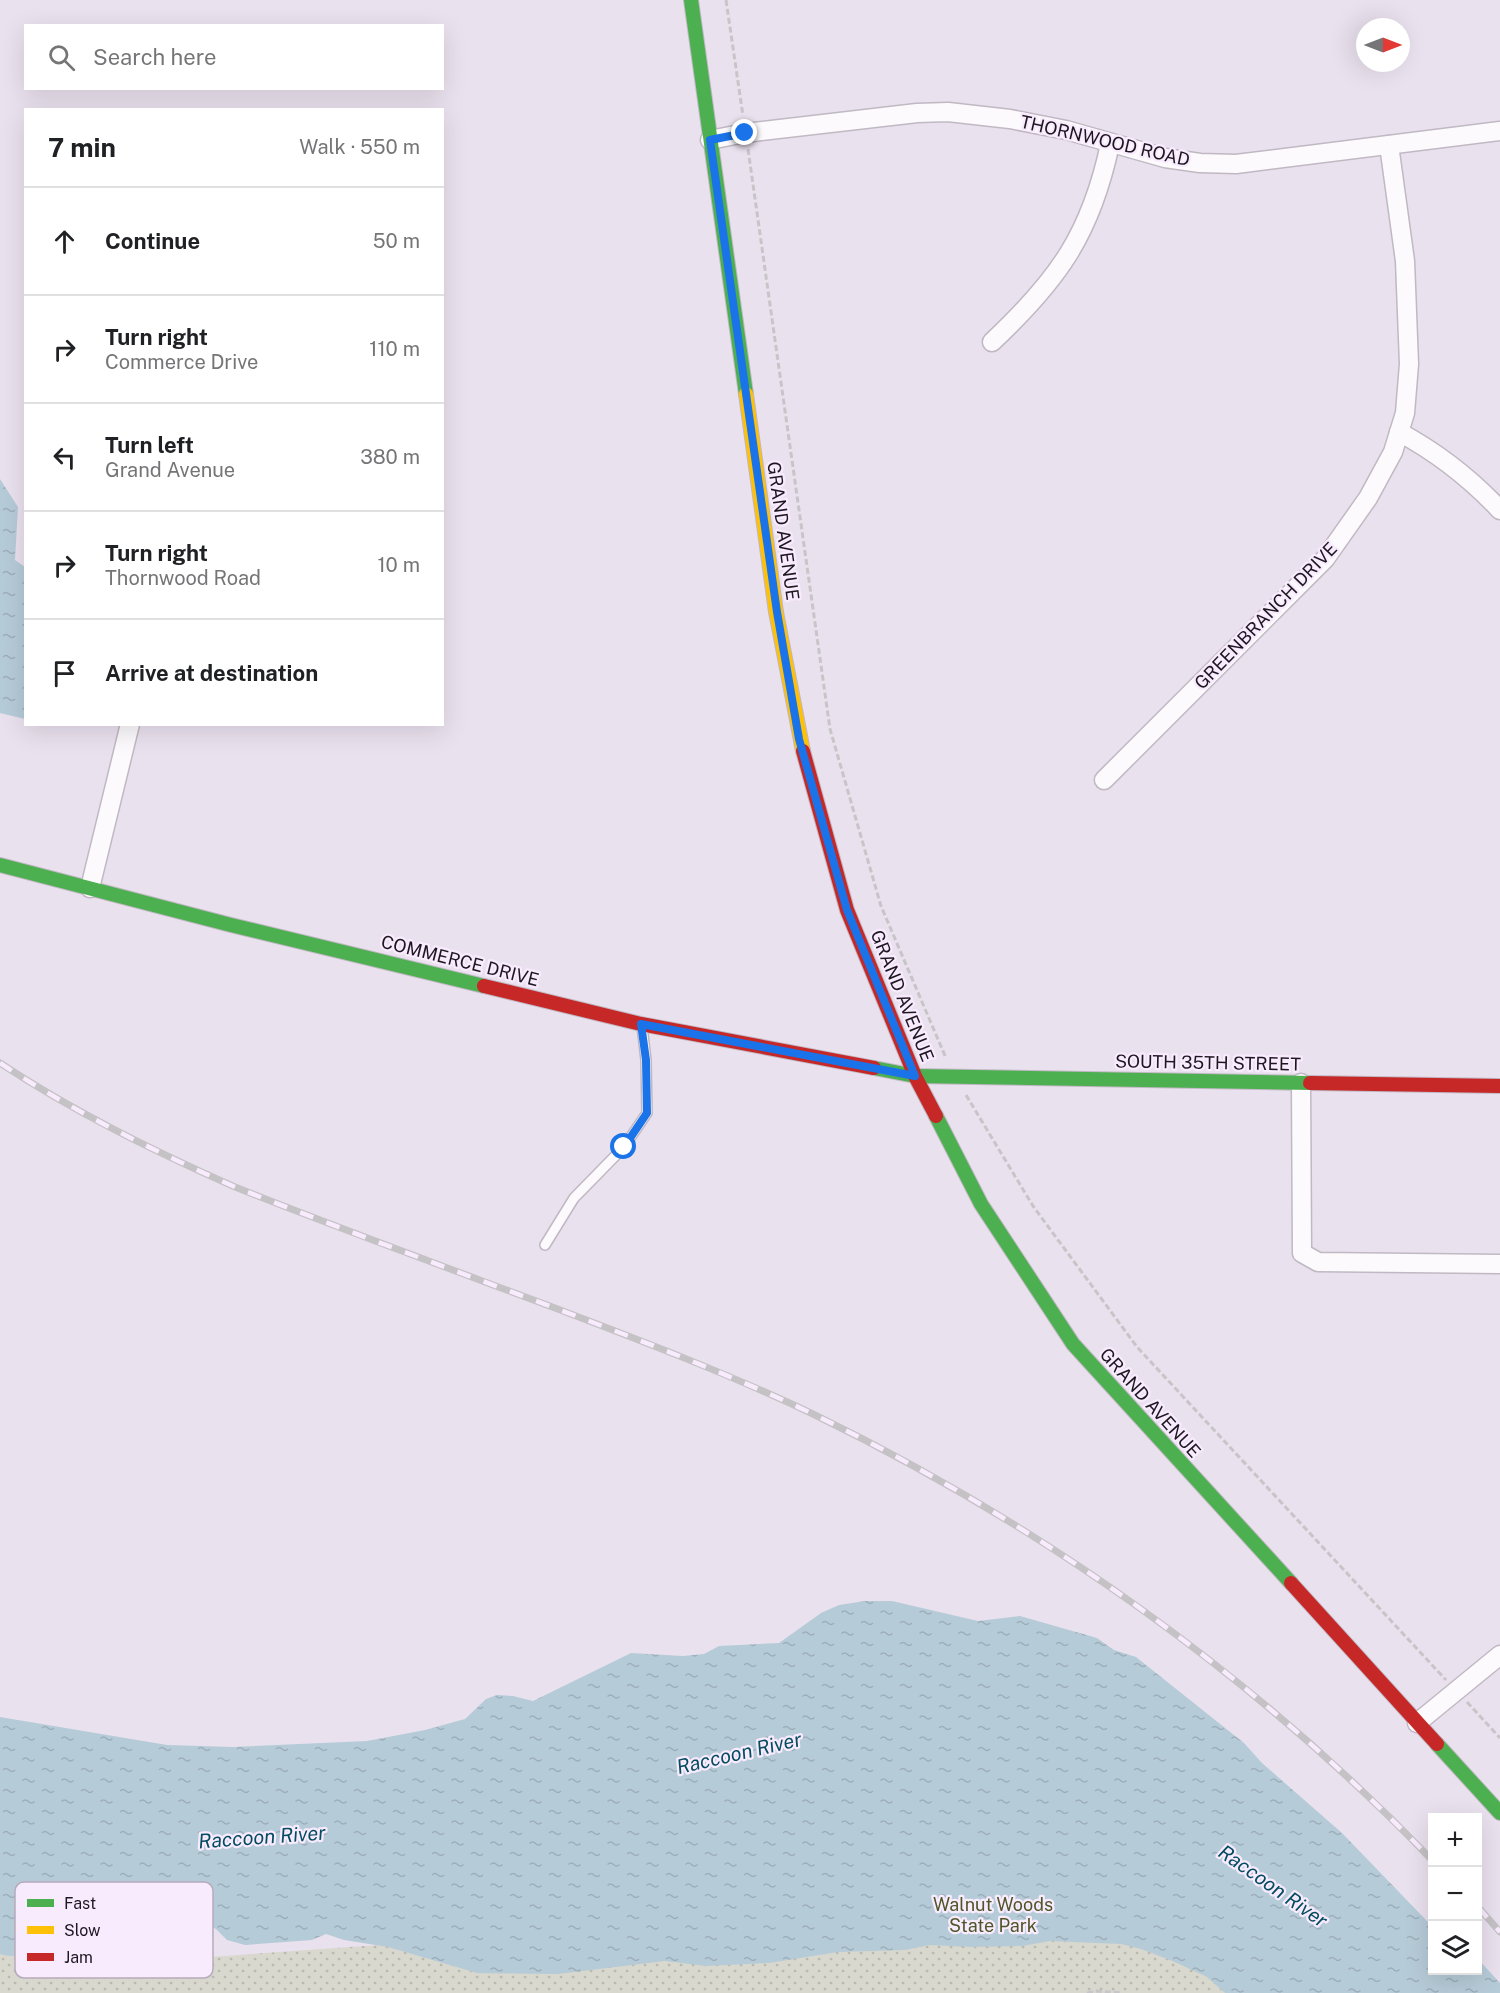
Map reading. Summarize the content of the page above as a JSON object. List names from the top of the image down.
{
  "streets": {
    "main road": ["GRAND AVENUE", "COMMERCE DRIVE", "SOUTH 35TH STREET"],
    "street": ["THORNWOOD ROAD", "GREENBRANCH DRIVE"]
  },
  "crossings": [
    ["THORNWOOD ROAD", "GRAND AVENUE"],
    ["THORNWOOD ROAD", "GREENBRANCH DRIVE"],
    ["GRAND AVENUE", "COMMERCE DRIVE"],
    ["GRAND AVENUE", "SOUTH 35TH STREET"],
    ["COMMERCE DRIVE", "SOUTH 35TH STREET"]
  ],
  "water": ["Raccoon River"],
  "parks": ["Walnut Woods State Park"],
  "legend": ["Fast", "Slow", "Jam"],
  "north": "right",
  "page": {
    "search": "Search here",
    "heading": ["7 min", "Walk · 550 m"],
    "list": [
      ["Continue", "50 m"],
      ["Turn right", "Commerce Drive", "110 m"],
      ["Turn left", "Grand Avenue", "380 m"],
      ["Turn right", "Thornwood Road", "10 m"],
      "Arrive at destination"
    ],
    "map_buttons": ["+", "−"]
  }
}
